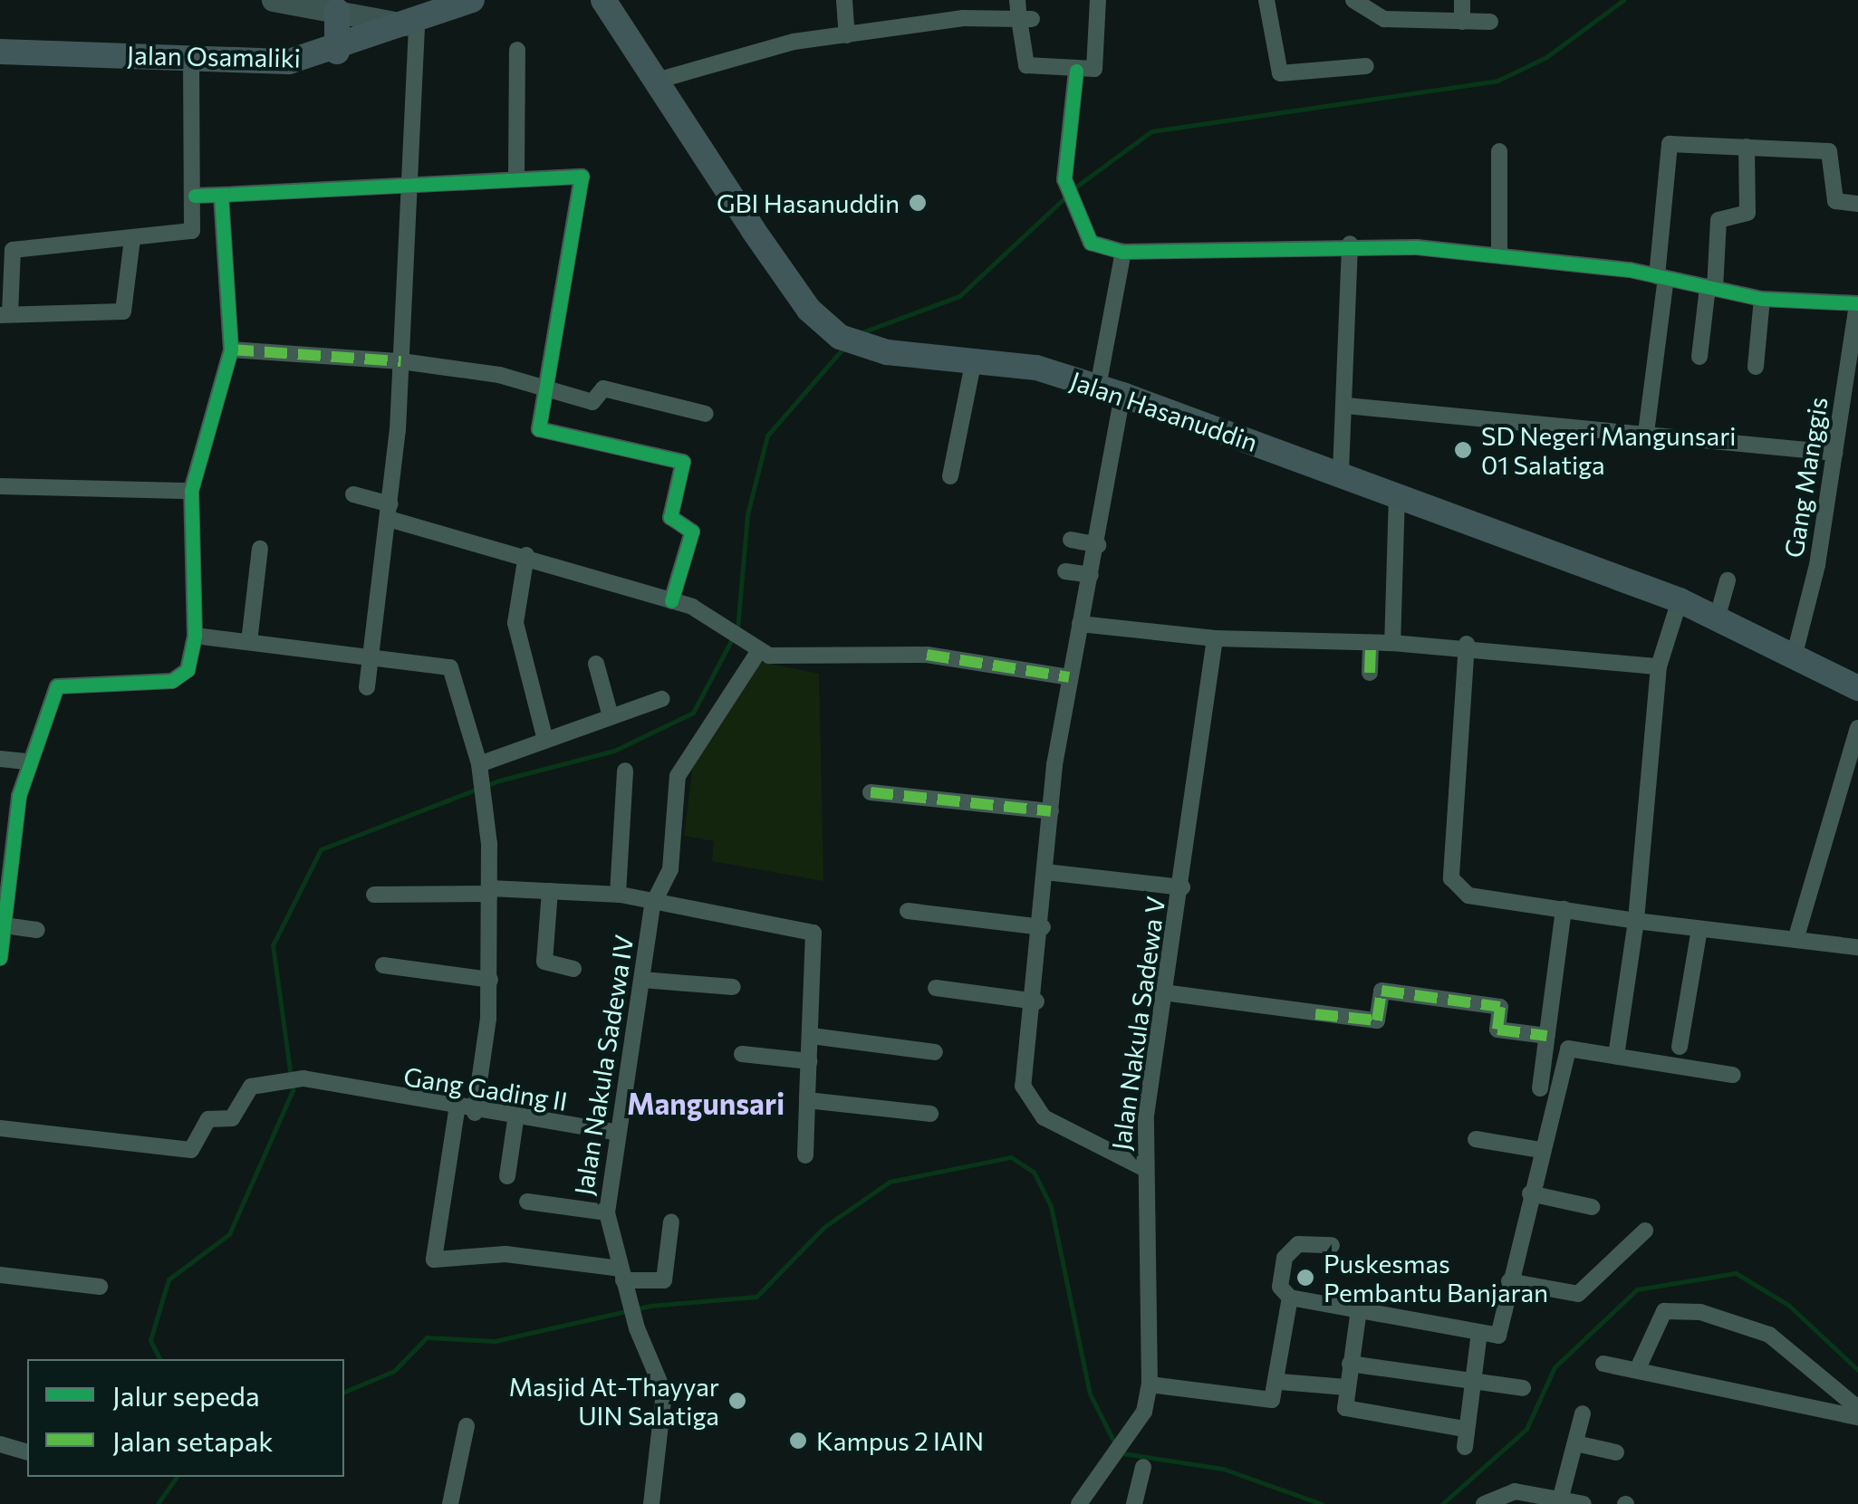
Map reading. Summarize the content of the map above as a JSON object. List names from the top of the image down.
{
  "streets": {
    "main road": ["Jalan Osamaliki", "Jalan Hasanuddin"],
    "street": [
      "Gang Manggis",
      "Jalan Nakula Sadewa V",
      "Jalan Nakula Sadewa IV",
      "Gang Gading II"
    ]
  },
  "crossings": [
    ["Jalan Hasanuddin", "Gang Manggis"],
    ["Jalan Nakula Sadewa IV", "Gang Gading II"]
  ],
  "districts": ["Mangunsari"],
  "places": [
    "GBI Hasanuddin",
    "SD Negeri Mangunsari 01 Salatiga",
    "Puskesmas Pembantu Banjaran",
    "Masjid At-Thayyar UIN Salatiga",
    "Kampus 2 IAIN"
  ],
  "legend": ["Jalur sepeda", "Jalan setapak"]
}
